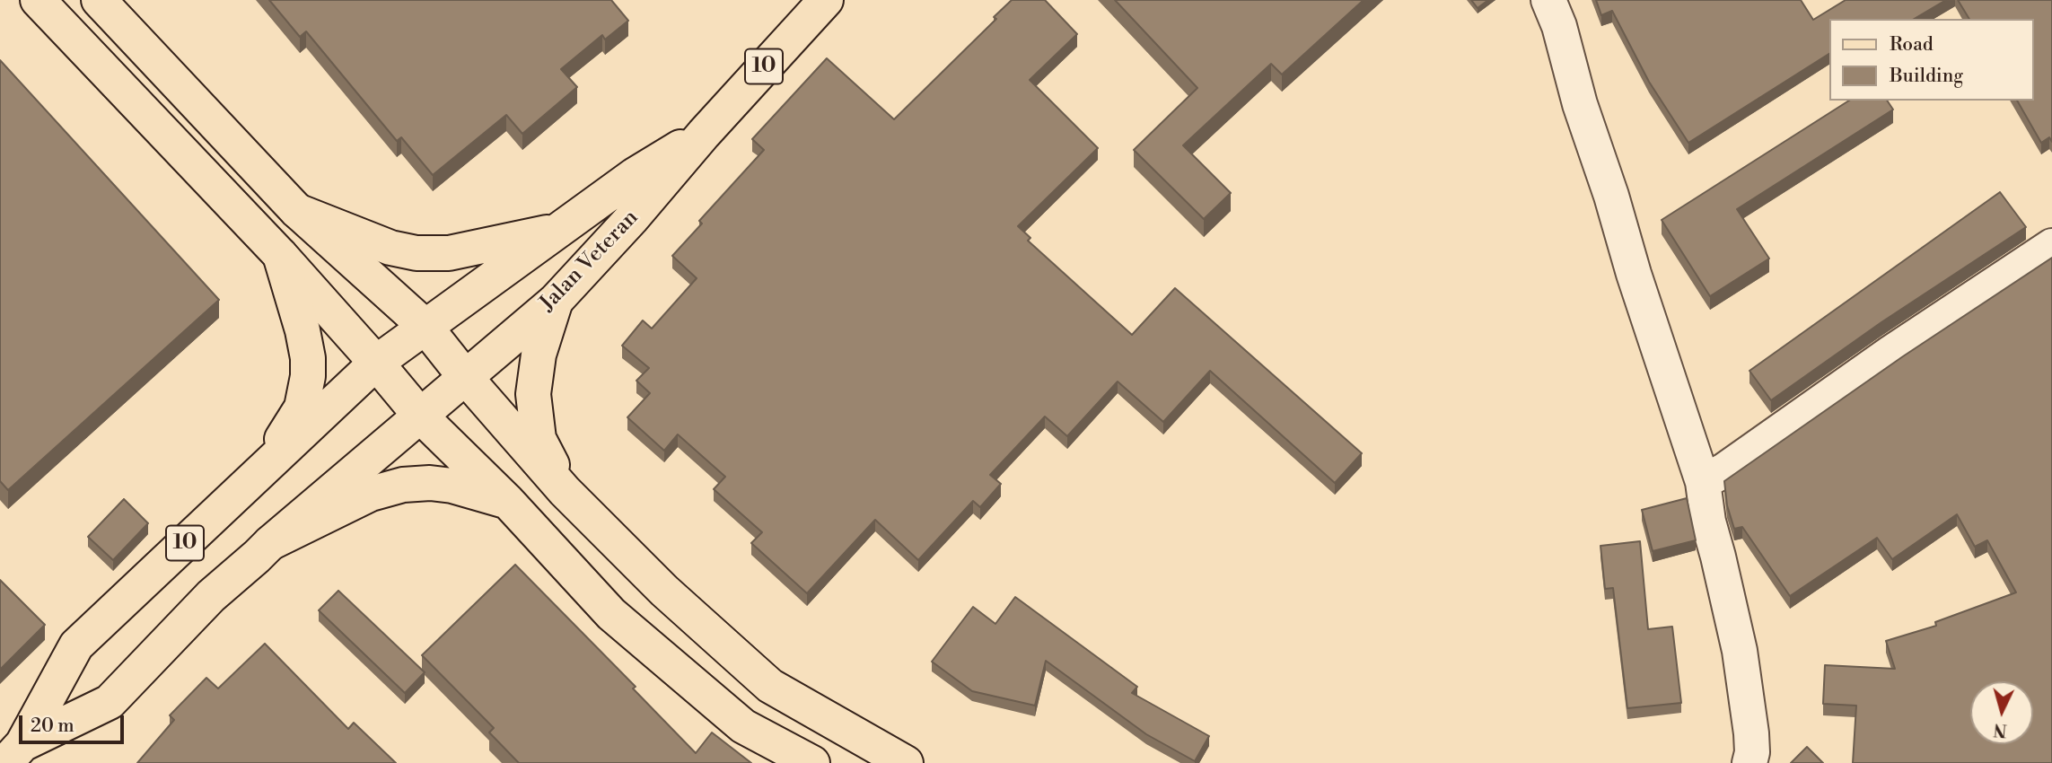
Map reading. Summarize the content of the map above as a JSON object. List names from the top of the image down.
{
  "streets": {
    "main road": ["10", "Jalan Veteran"]
  },
  "crossings": [
    ["10", "Jalan Veteran"]
  ],
  "legend": ["Road", "Building"],
  "scale_bar": "20 m",
  "north": "bottom"
}
